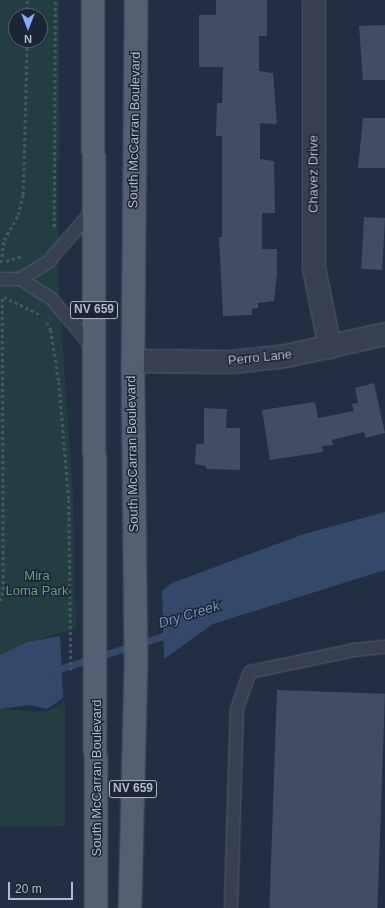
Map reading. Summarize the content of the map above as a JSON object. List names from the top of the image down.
{
  "streets": {
    "main road": ["South McCarran Boulevard", "NV 659"],
    "street": ["Chavez Drive", "Perro Lane"]
  },
  "crossings": [
    ["South McCarran Boulevard", "Perro Lane"],
    ["Chavez Drive", "Perro Lane"]
  ],
  "water": ["Dry Creek"],
  "parks": ["Mira Loma Park"],
  "scale_bar": "20 m",
  "north": "bottom"
}
